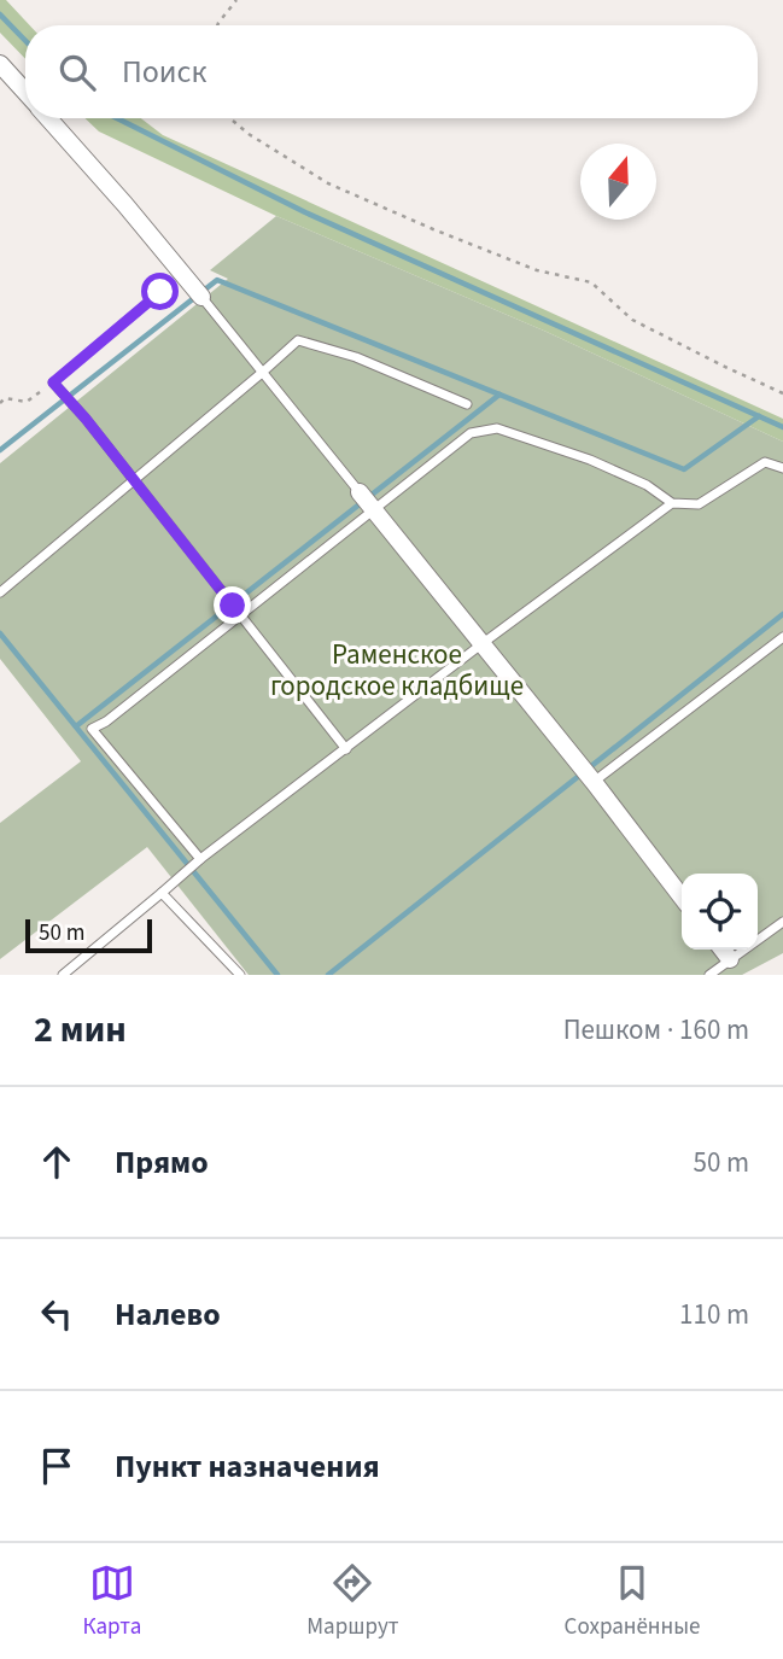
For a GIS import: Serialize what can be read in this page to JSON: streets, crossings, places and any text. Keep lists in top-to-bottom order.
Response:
{
  "parks": ["Раменское городское кладбище"],
  "scale_bar": "50 m",
  "north": "top",
  "page": {
    "search": "Поиск",
    "scale": "50 m",
    "heading": ["2 мин", "Пешком · 160 m"],
    "list": [
      ["Прямо", "50 m"],
      ["Налево", "110 m"],
      "Пункт назначения"
    ],
    "nav": ["Карта", "Маршрут", "Сохранённые"]
  }
}
